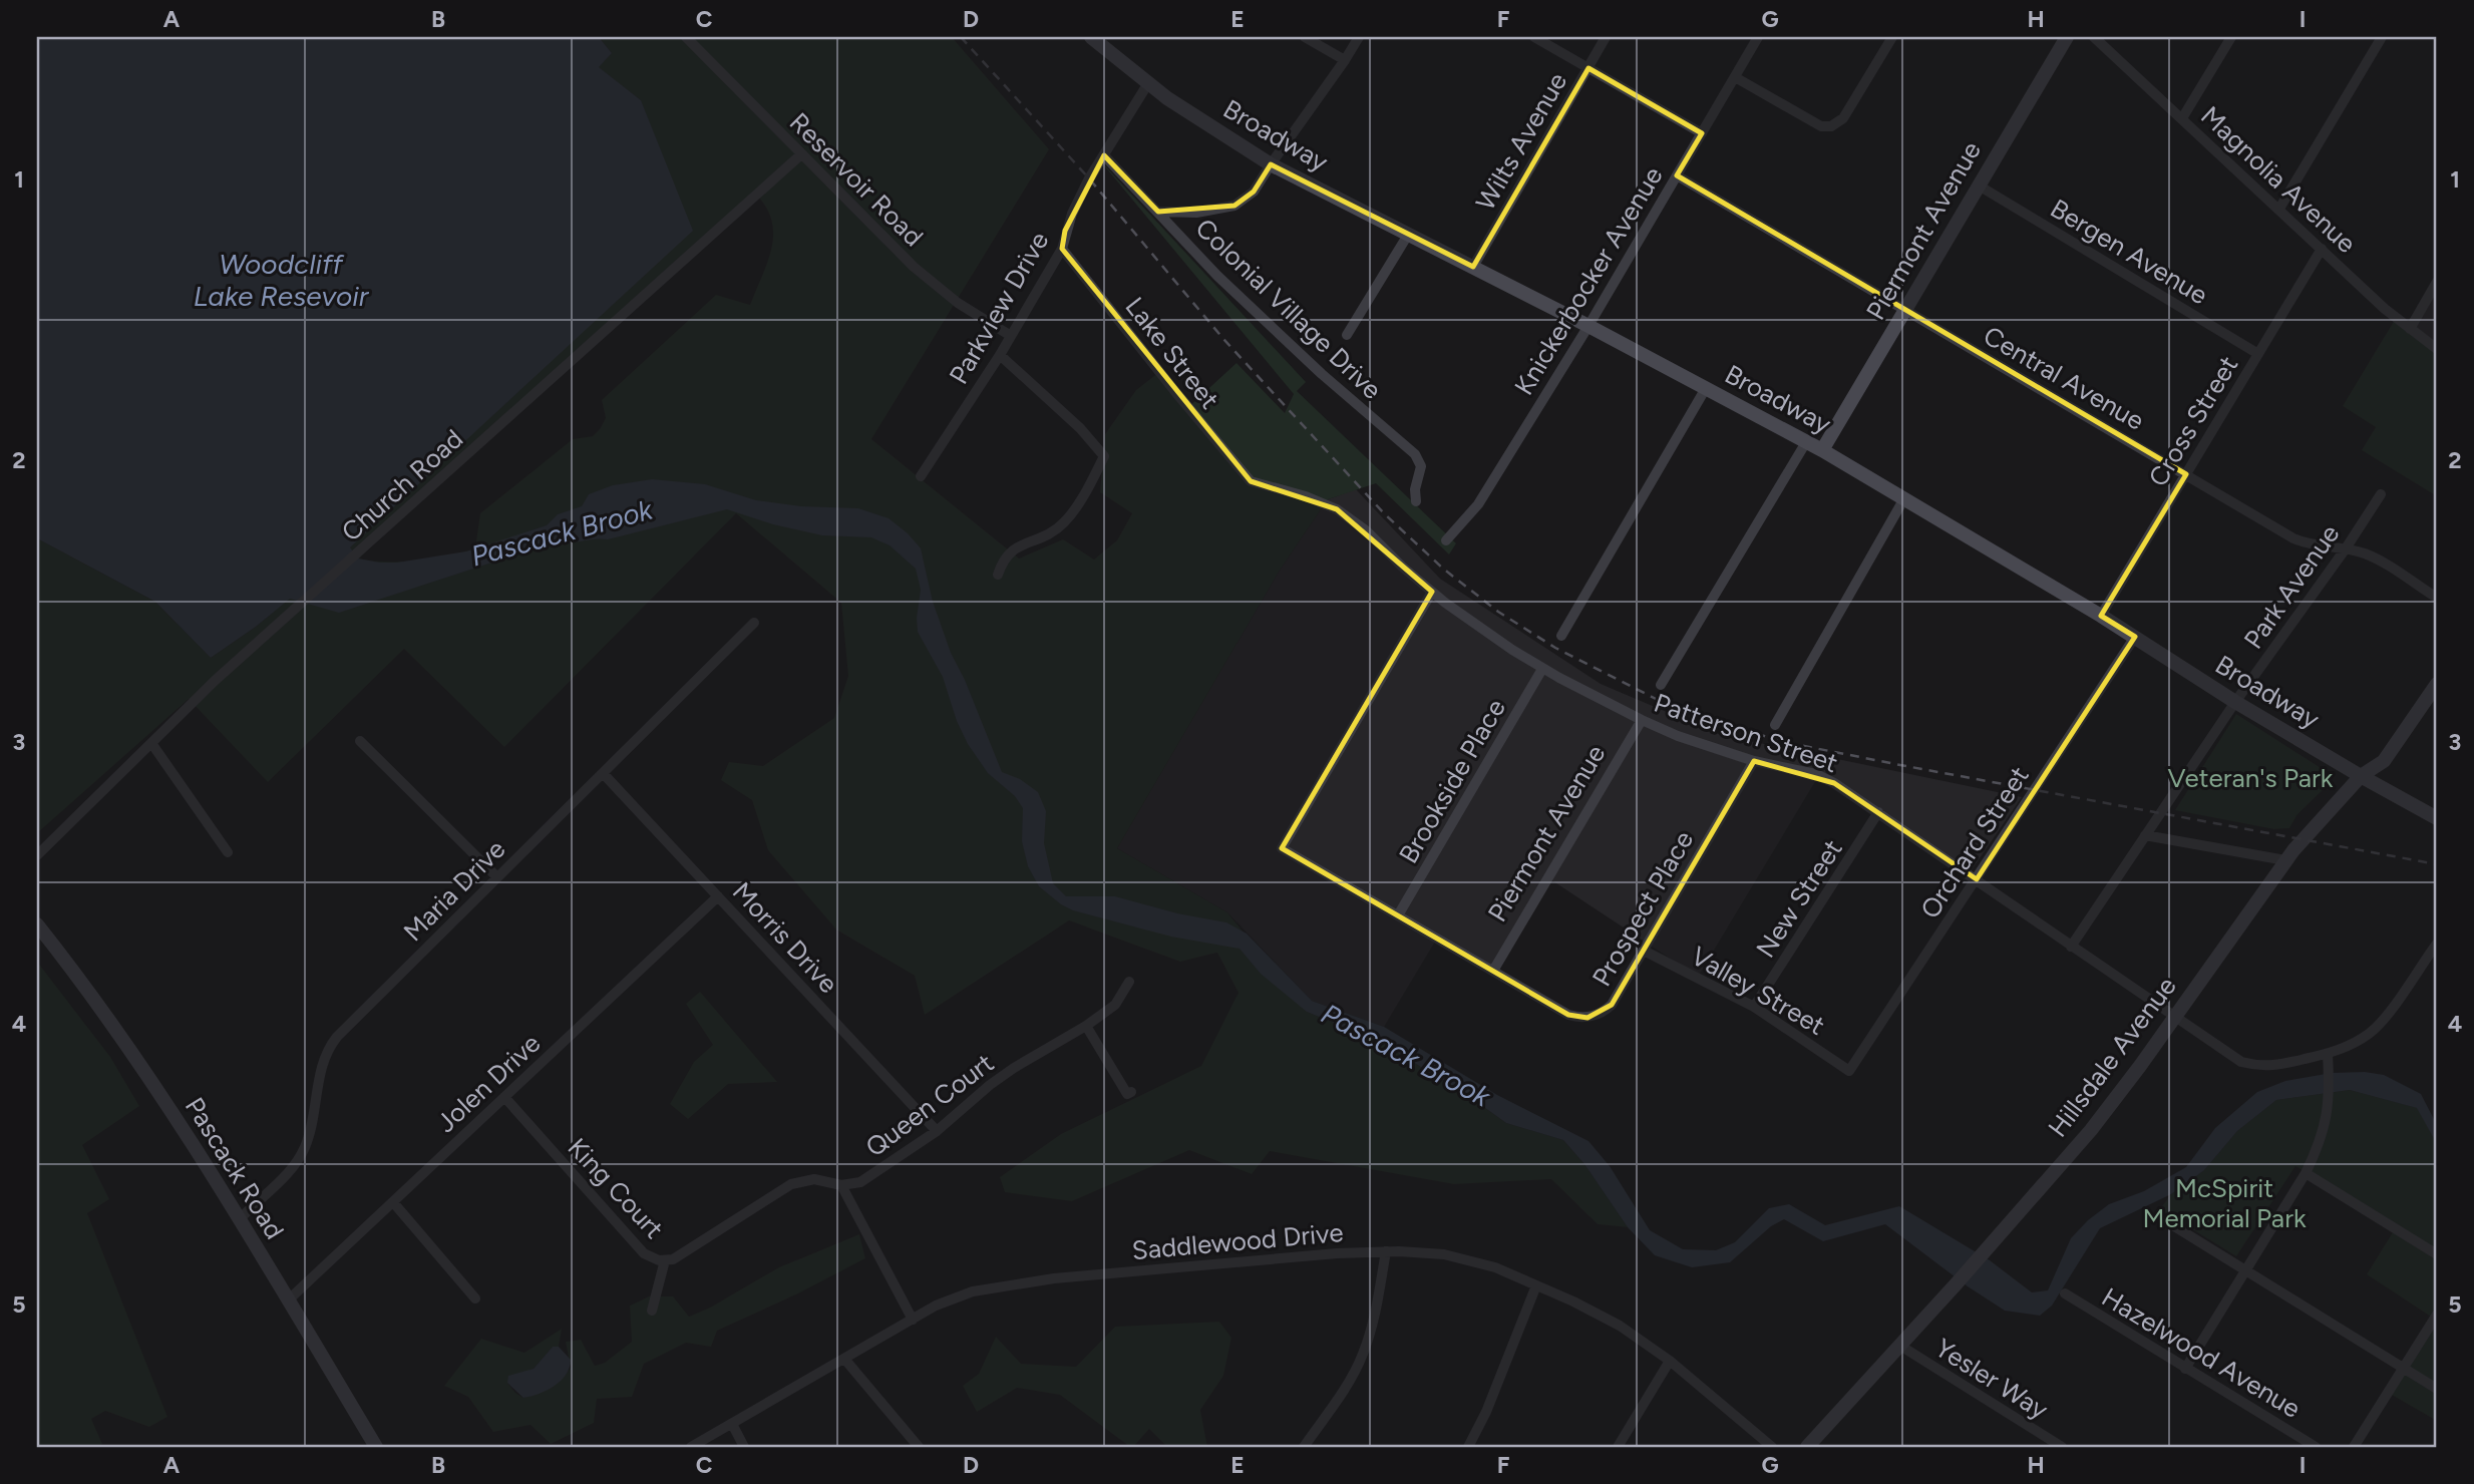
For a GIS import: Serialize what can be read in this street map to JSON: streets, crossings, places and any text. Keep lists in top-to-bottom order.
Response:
{
  "streets": {
    "street": [
      "Broadway",
      "Wilts Avenue",
      "Reservoir Road",
      "Magnolia Avenue",
      "Piermont Avenue",
      "Bergen Avenue",
      "Knickerbocker Avenue",
      "Parkview Drive",
      "Colonial Village Drive",
      "Lake Street",
      "Central Avenue",
      "Cross Street",
      "Church Road",
      "Park Avenue",
      "Patterson Street",
      "Brookside Place",
      "Orchard Street",
      "Maria Drive",
      "New Street",
      "Prospect Place",
      "Morris Drive",
      "Valley Street",
      "Hillsdale Avenue",
      "Jolen Drive",
      "Queen Court",
      "Pascack Road",
      "King Court",
      "Saddlewood Drive",
      "Hazelwood Avenue",
      "Yesler Way"
    ]
  },
  "crossings": [
    ["Broadway", "Wilts Avenue"],
    ["Broadway", "Piermont Avenue"],
    ["Broadway", "Knickerbocker Avenue"],
    ["Broadway", "Parkview Drive"],
    ["Broadway", "Cross Street"],
    ["Broadway", "Park Avenue"],
    ["Broadway", "Orchard Street"],
    ["Broadway", "Hillsdale Avenue"],
    ["Reservoir Road", "Parkview Drive"],
    ["Reservoir Road", "Church Road"],
    ["Magnolia Avenue", "Cross Street"],
    ["Piermont Avenue", "Bergen Avenue"],
    ["Piermont Avenue", "Central Avenue"],
    ["Piermont Avenue", "Patterson Street"],
    ["Piermont Avenue", "Prospect Place"],
    ["Bergen Avenue", "Cross Street"],
    ["Knickerbocker Avenue", "Central Avenue"],
    ["Parkview Drive", "Colonial Village Drive"],
    ["Parkview Drive", "Lake Street"],
    ["Lake Street", "Patterson Street"],
    ["Central Avenue", "Cross Street"],
    ["Central Avenue", "Park Avenue"],
    ["Park Avenue", "Patterson Street"],
    ["Patterson Street", "Brookside Place"],
    ["Patterson Street", "Orchard Street"],
    ["Patterson Street", "New Street"],
    ["Patterson Street", "Prospect Place"],
    ["Patterson Street", "Hillsdale Avenue"],
    ["Brookside Place", "Prospect Place"],
    ["Orchard Street", "Valley Street"],
    ["Maria Drive", "Morris Drive"],
    ["Maria Drive", "Pascack Road"],
    ["New Street", "Valley Street"],
    ["Prospect Place", "Valley Street"],
    ["Morris Drive", "Jolen Drive"],
    ["Morris Drive", "Queen Court"],
    ["Hillsdale Avenue", "Yesler Way"],
    ["Jolen Drive", "Pascack Road"],
    ["Jolen Drive", "King Court"],
    ["Queen Court", "King Court"]
  ],
  "water": ["Woodcliff Lake Resevoir", "Pascack Brook"],
  "parks": ["Veteran's Park", "McSpirit Memorial Park"],
  "grid": {
    "columns": [
      "A",
      "B",
      "C",
      "D",
      "E",
      "F",
      "G",
      "H",
      "I"
    ],
    "rows": [
      "1",
      "2",
      "3",
      "4",
      "5"
    ]
  }
}
